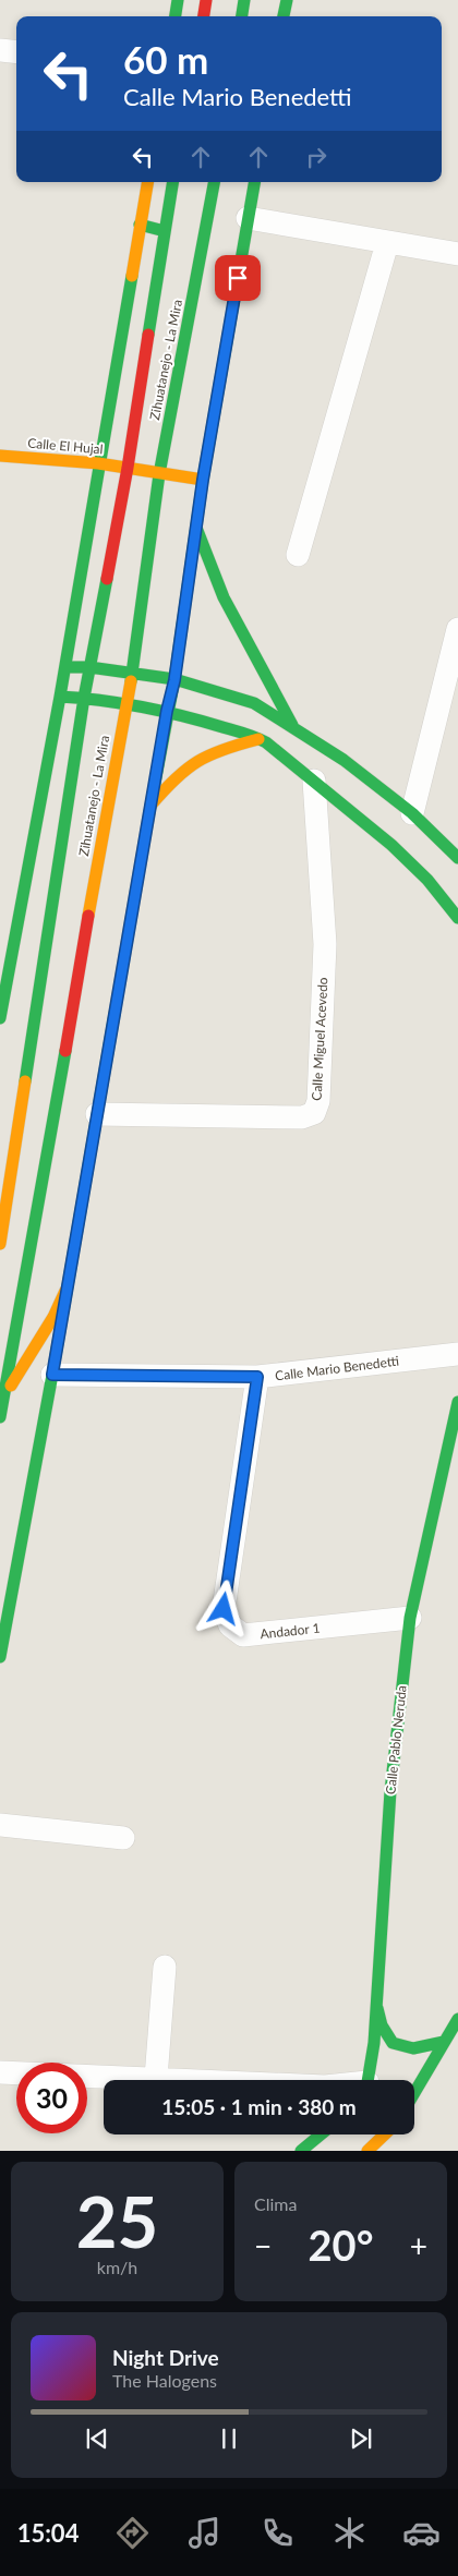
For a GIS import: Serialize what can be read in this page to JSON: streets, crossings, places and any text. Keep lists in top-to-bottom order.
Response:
{
  "streets": {
    "main road": ["Zihuatanejo - La Mira", "Calle El Hujal", "Calle Pablo Neruda"],
    "street": ["Calle Miguel Acevedo", "Calle Mario Benedetti", "Andador 1"]
  },
  "crossings": [
    ["Zihuatanejo - La Mira", "Calle El Hujal"],
    ["Calle Mario Benedetti", "Andador 1"],
    ["Andador 1", "Calle Pablo Neruda"]
  ],
  "page": {
    "turn": ["60 m", "Calle Mario Benedetti"],
    "limit": "30",
    "trip": "15:05 · 1 min · 380 m",
    "tile": [
      ["25", "km/h"],
      "Clima"
    ],
    "heat": ["−", "20°", "+"],
    "song": ["Night Drive", "The Halogens"],
    "tabs": "15:04"
  }
}
